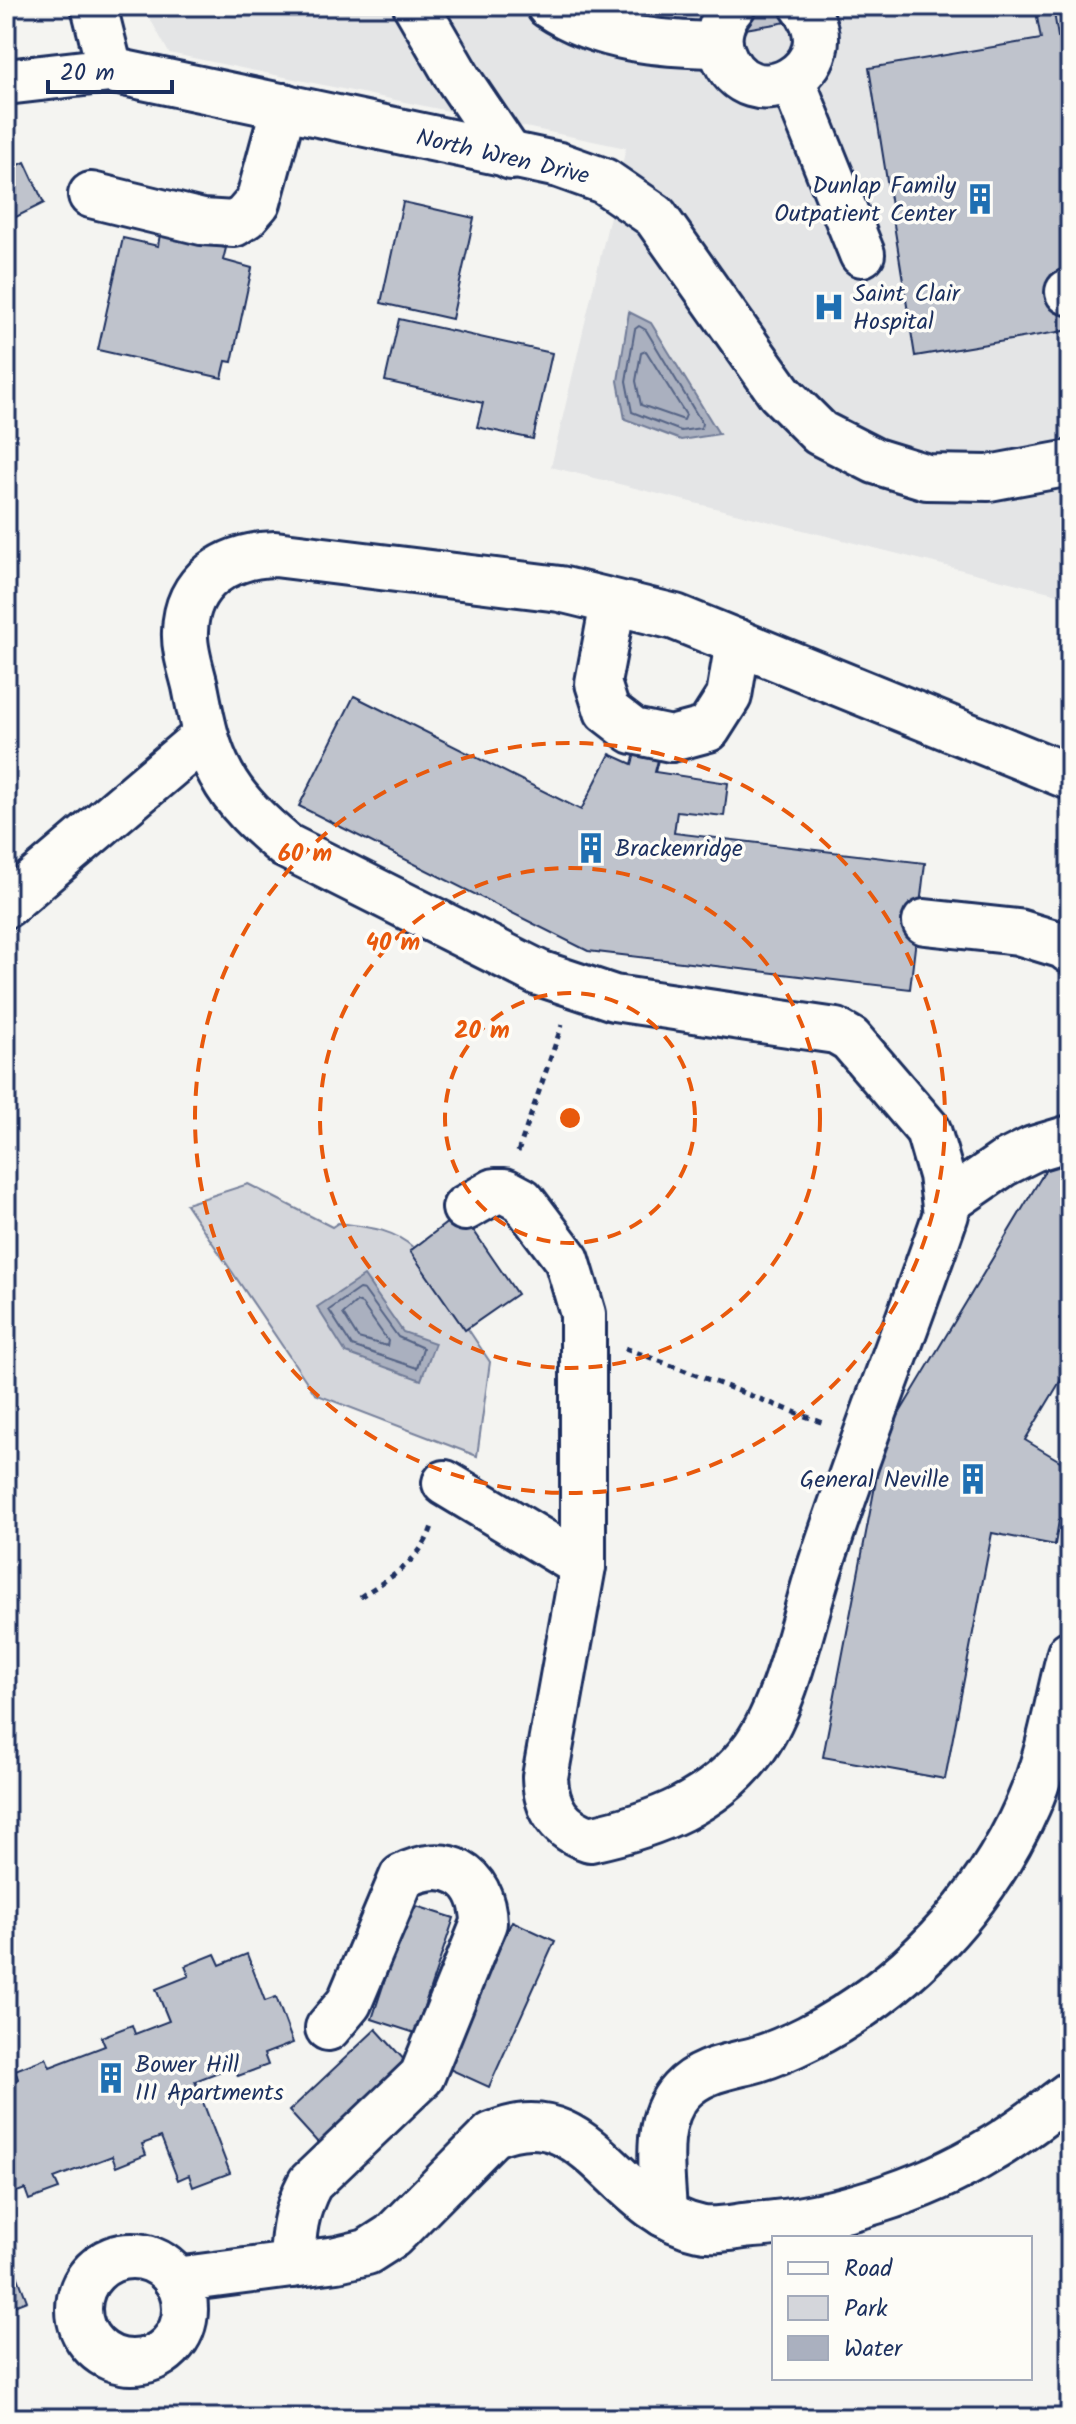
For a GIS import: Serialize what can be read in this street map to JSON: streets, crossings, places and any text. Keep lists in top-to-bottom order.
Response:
{
  "streets": {
    "street": ["North Wren Drive"]
  },
  "places": {
    "building": [
      "Dunlap Family Outpatient Center",
      "Brackenridge",
      "General Neville",
      "Bower Hill III Apartments"
    ],
    "hospital": ["Saint Clair Hospital"]
  },
  "legend": ["Road", "Park", "Water"],
  "scale_bar": "20 m",
  "rings": ["60 m", "40 m", "20 m"]
}
